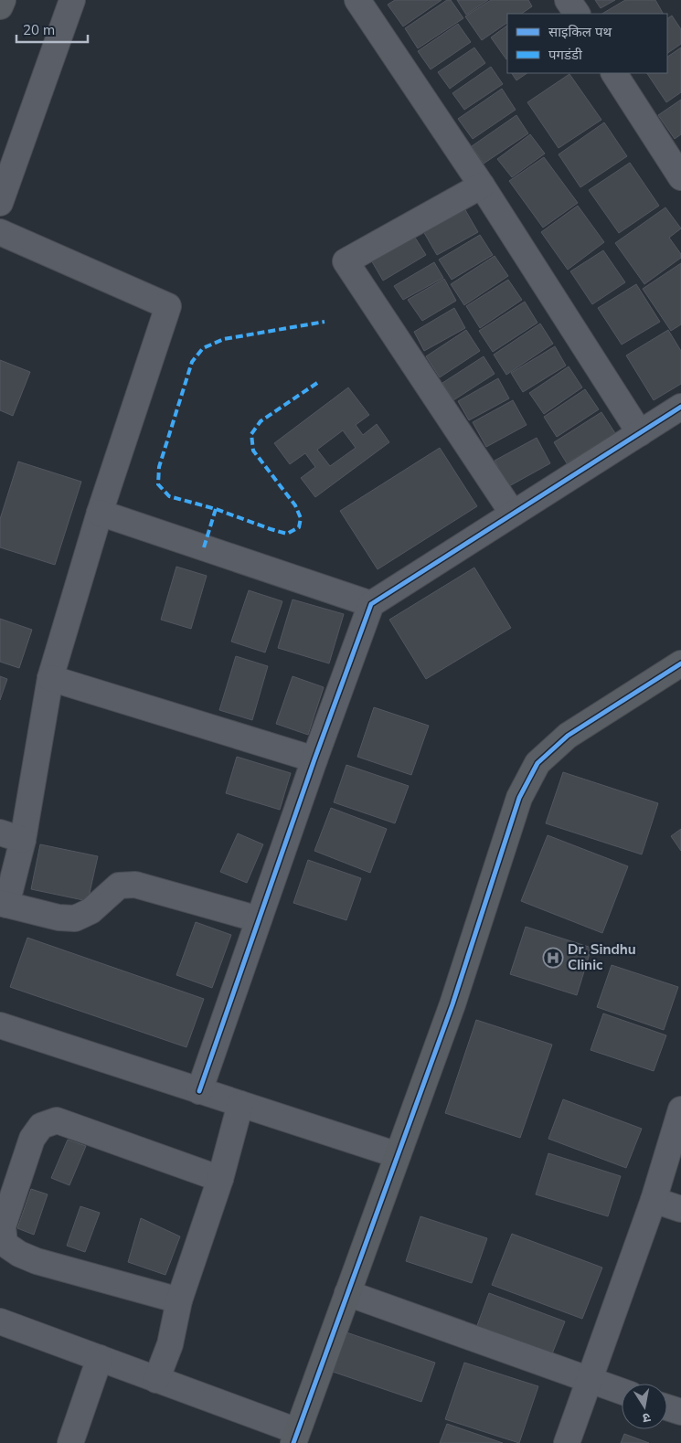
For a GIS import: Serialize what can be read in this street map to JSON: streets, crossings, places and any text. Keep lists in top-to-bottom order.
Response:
{
  "places": {
    "hospital": ["Dr. Sindhu Clinic"]
  },
  "legend": ["साइकिल पथ", "पगडंडी"],
  "scale_bar": "20 m",
  "north": "bottom"
}
